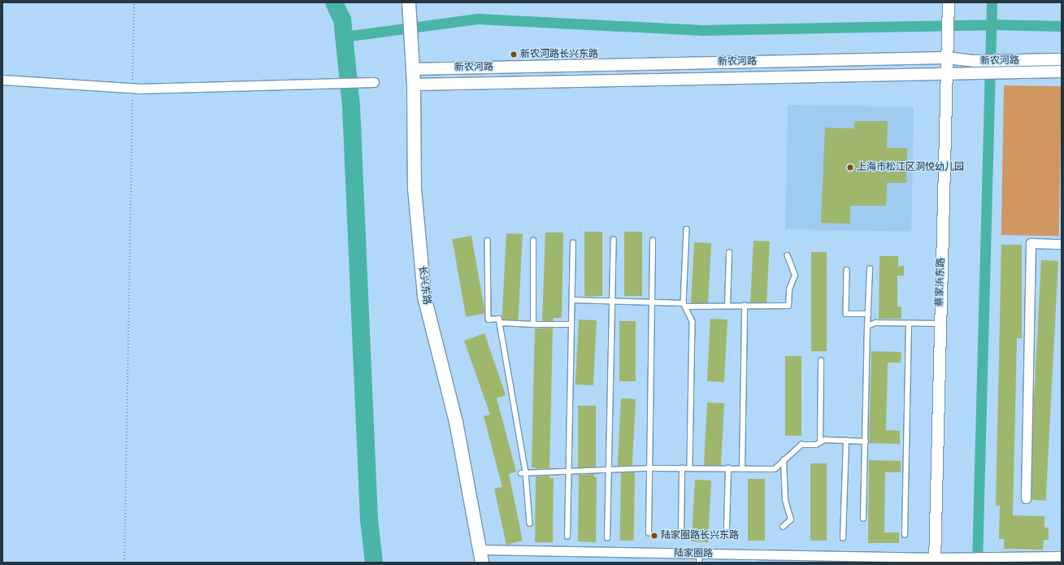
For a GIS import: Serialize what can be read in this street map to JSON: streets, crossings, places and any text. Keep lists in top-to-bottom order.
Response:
{
  "streets": {
    "main road": ["长兴东路"],
    "street": ["新农河路", "蔡家浜东路", "陆家圈路"]
  },
  "crossings": [
    ["新农河路", "蔡家浜东路"],
    ["新农河路", "长兴东路"],
    ["蔡家浜东路", "陆家圈路"],
    ["长兴东路", "陆家圈路"]
  ],
  "places": ["新农河路长兴东路", "上海市松江区洞悦幼儿园", "陆家圈路长兴东路"]
}
